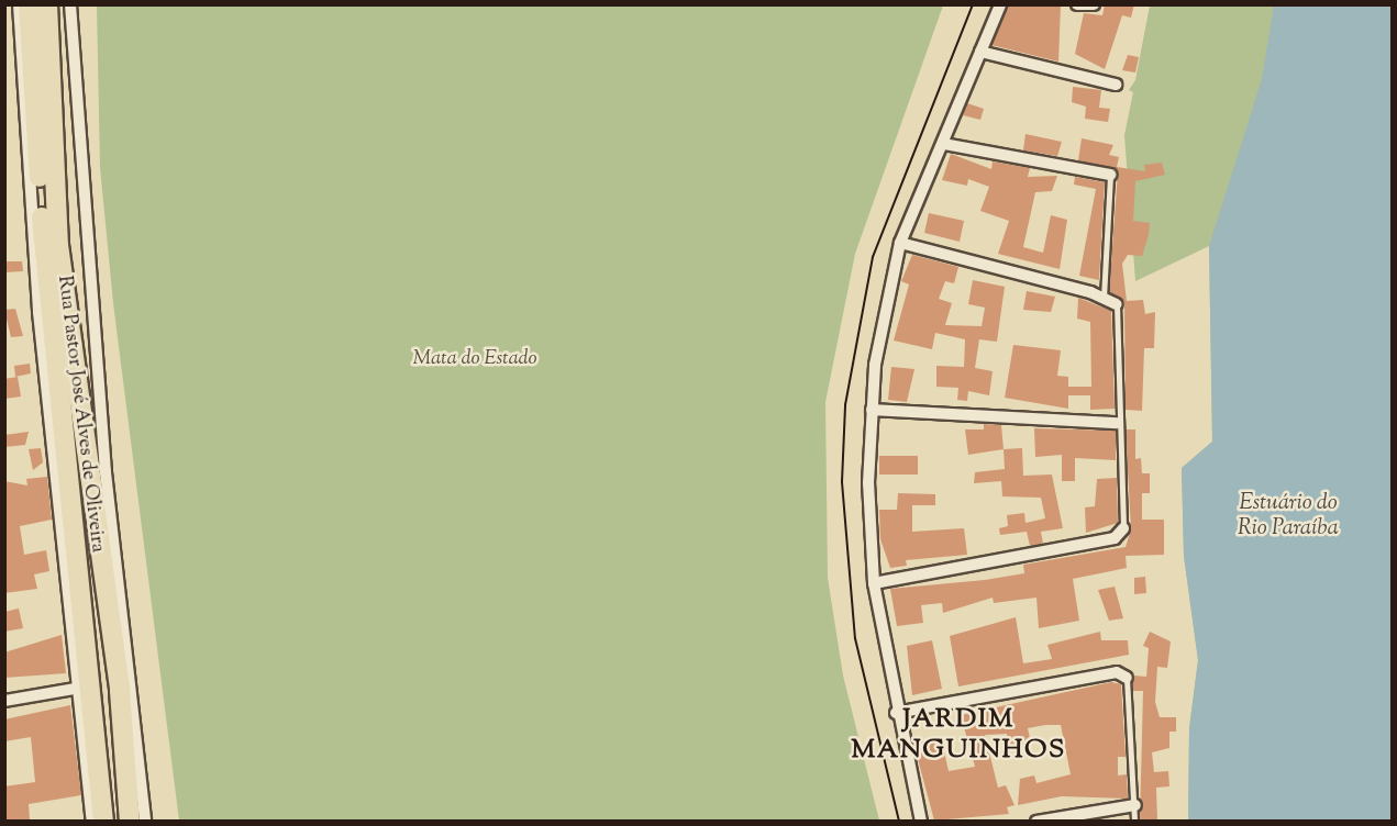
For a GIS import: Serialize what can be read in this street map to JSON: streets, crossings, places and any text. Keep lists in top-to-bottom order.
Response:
{
  "streets": {
    "highway": ["Rua Pastor José Alves de Oliveira"]
  },
  "districts": ["JARDIM MANGUINHOS"],
  "water": ["Estuário do Rio Paraíba"],
  "parks": ["Mata do Estado"]
}
